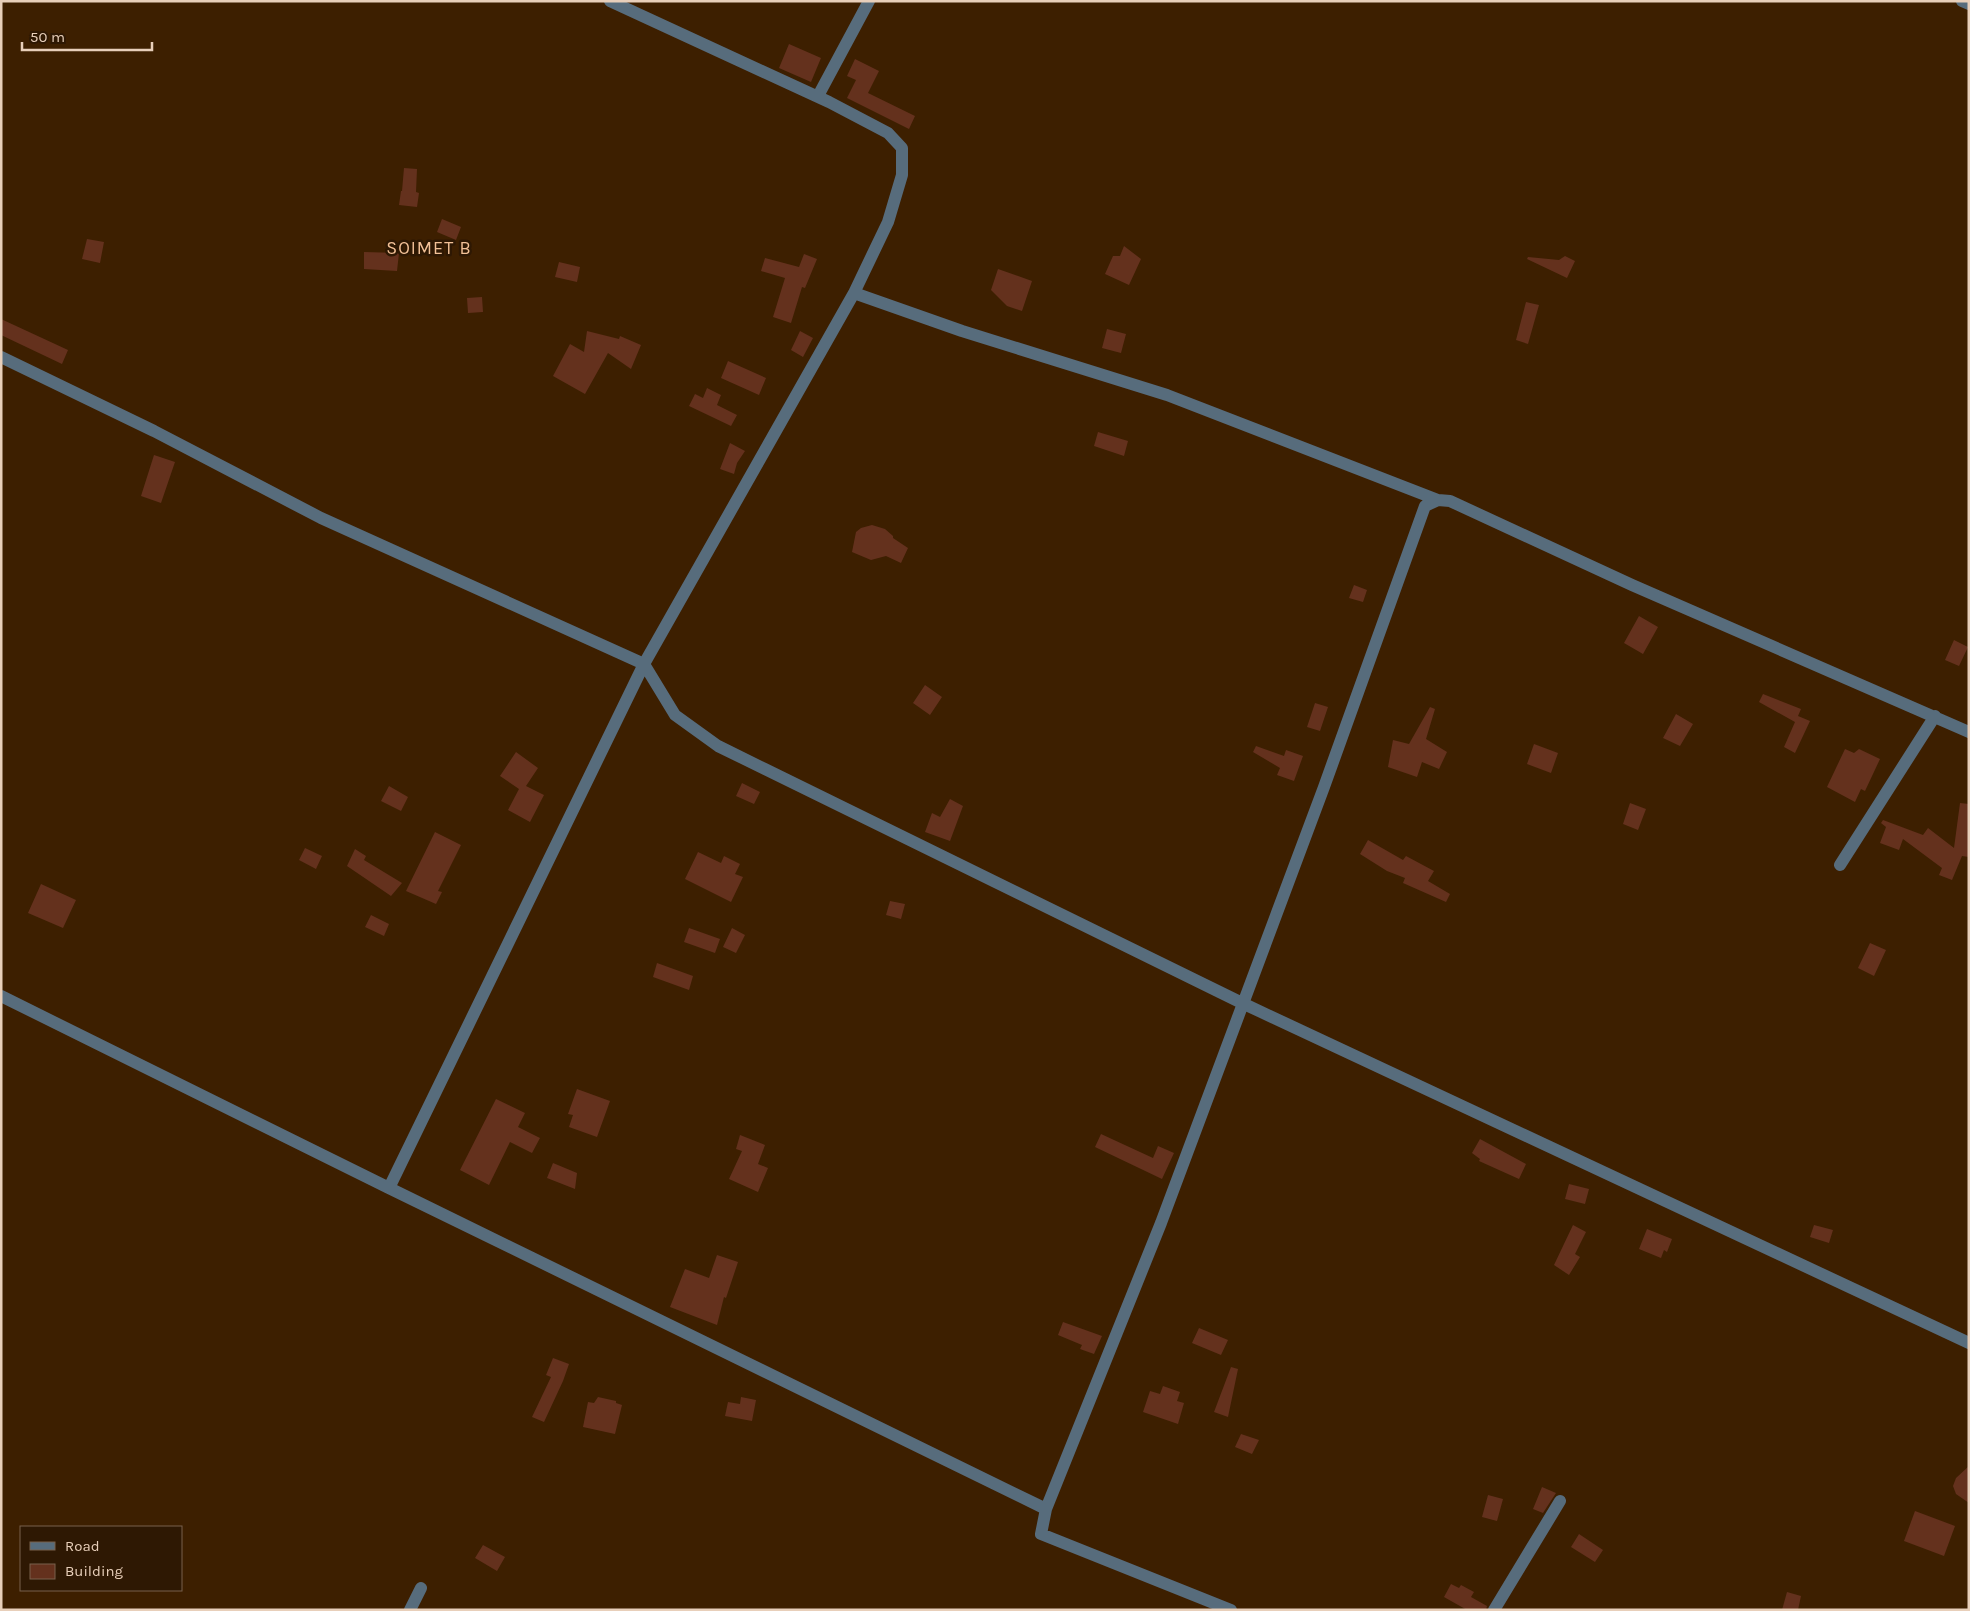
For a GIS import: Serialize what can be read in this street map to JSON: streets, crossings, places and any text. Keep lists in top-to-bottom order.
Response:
{
  "districts": ["SOIMET B"],
  "legend": ["Road", "Building"],
  "scale_bar": "50 m"
}
